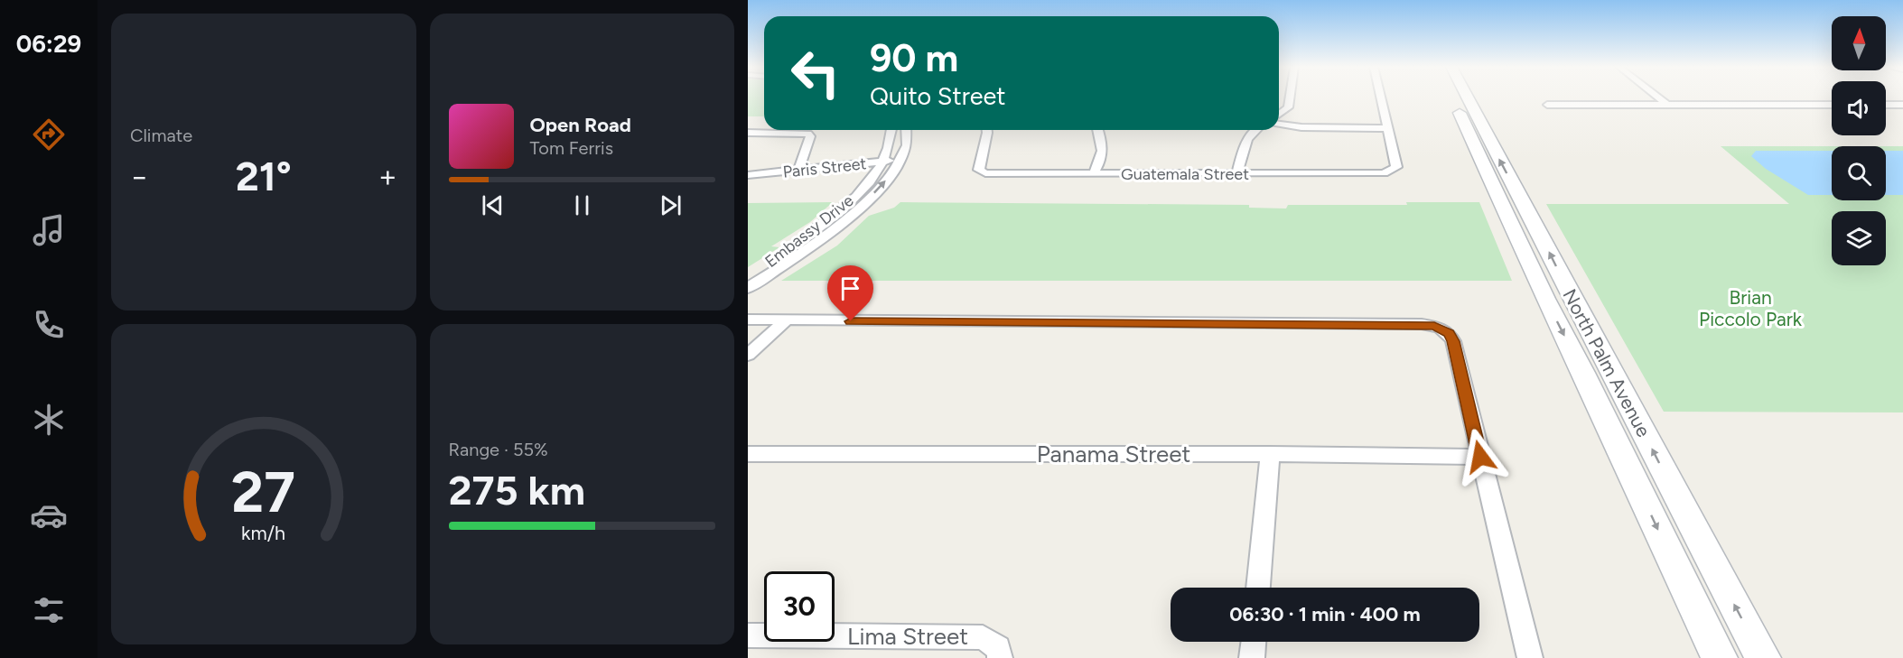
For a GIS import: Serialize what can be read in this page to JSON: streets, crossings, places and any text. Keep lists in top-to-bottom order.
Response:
{
  "streets": {
    "main road": ["North Palm Avenue"],
    "street": [
      "Paris Street",
      "Guatemala Street",
      "Embassy Drive",
      "Panama Street",
      "Lima Street"
    ]
  },
  "crossings": [
    ["Paris Street", "Embassy Drive"]
  ],
  "parks": ["Brian Piccolo Park"],
  "north": "top",
  "page": {
    "tabs": "06:29",
    "tile": [
      "Climate",
      ["Range · 55%", "275 km"]
    ],
    "turn": ["90 m", "Quito Street"],
    "song": ["Open Road", "Tom Ferris"],
    "heat": ["−", "21°", "+"],
    "limit": "30",
    "trip": "06:30 · 1 min · 400 m",
    "gauge": ["27", "km/h"]
  }
}
